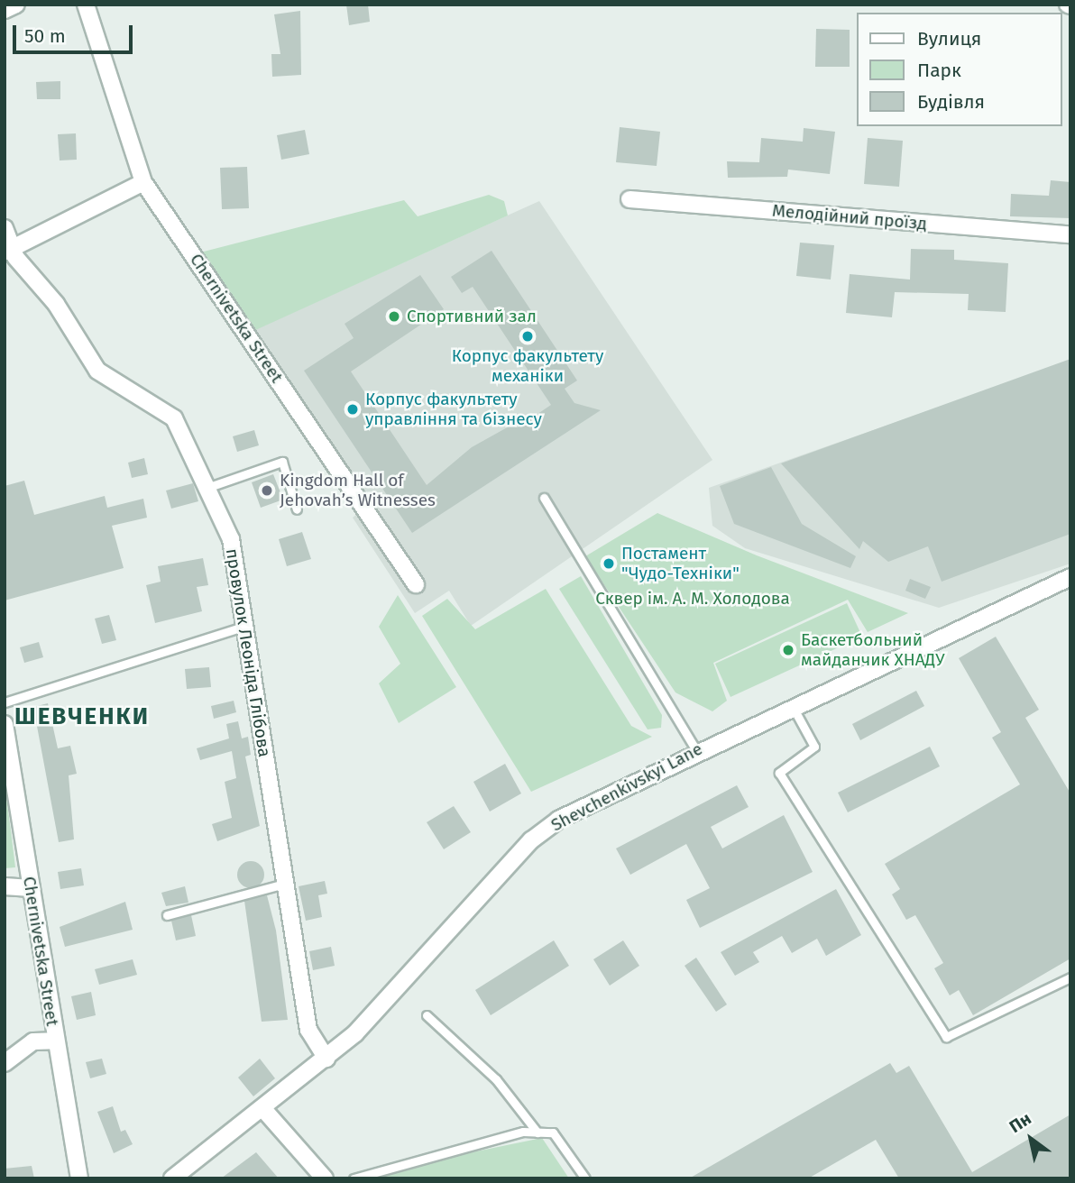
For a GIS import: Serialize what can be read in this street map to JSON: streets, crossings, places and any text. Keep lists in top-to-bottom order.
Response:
{
  "streets": {
    "street": [
      "Мелодійний проїзд",
      "Chernivetska Street",
      "провулок Леоніда Глібова",
      "Shevchenkivskyi Lane"
    ]
  },
  "crossings": [
    ["провулок Леоніда Глібова", "Shevchenkivskyi Lane"]
  ],
  "districts": ["ШЕВЧЕНКИ"],
  "parks": ["Сквер ім. А. М. Холодова"],
  "places": [
    "Спортивний зал",
    "Корпус факультету механіки",
    "Корпус факультету управління та бізнесу",
    "Kingdom Hall of Jehovah’s Witnesses",
    "Постамент \"Чудо-Техніки\"",
    "Баскетбольний майданчик ХНАДУ"
  ],
  "legend": ["Вулиця", "Парк", "Будівля"],
  "scale_bar": "50 m",
  "north": "top left"
}
